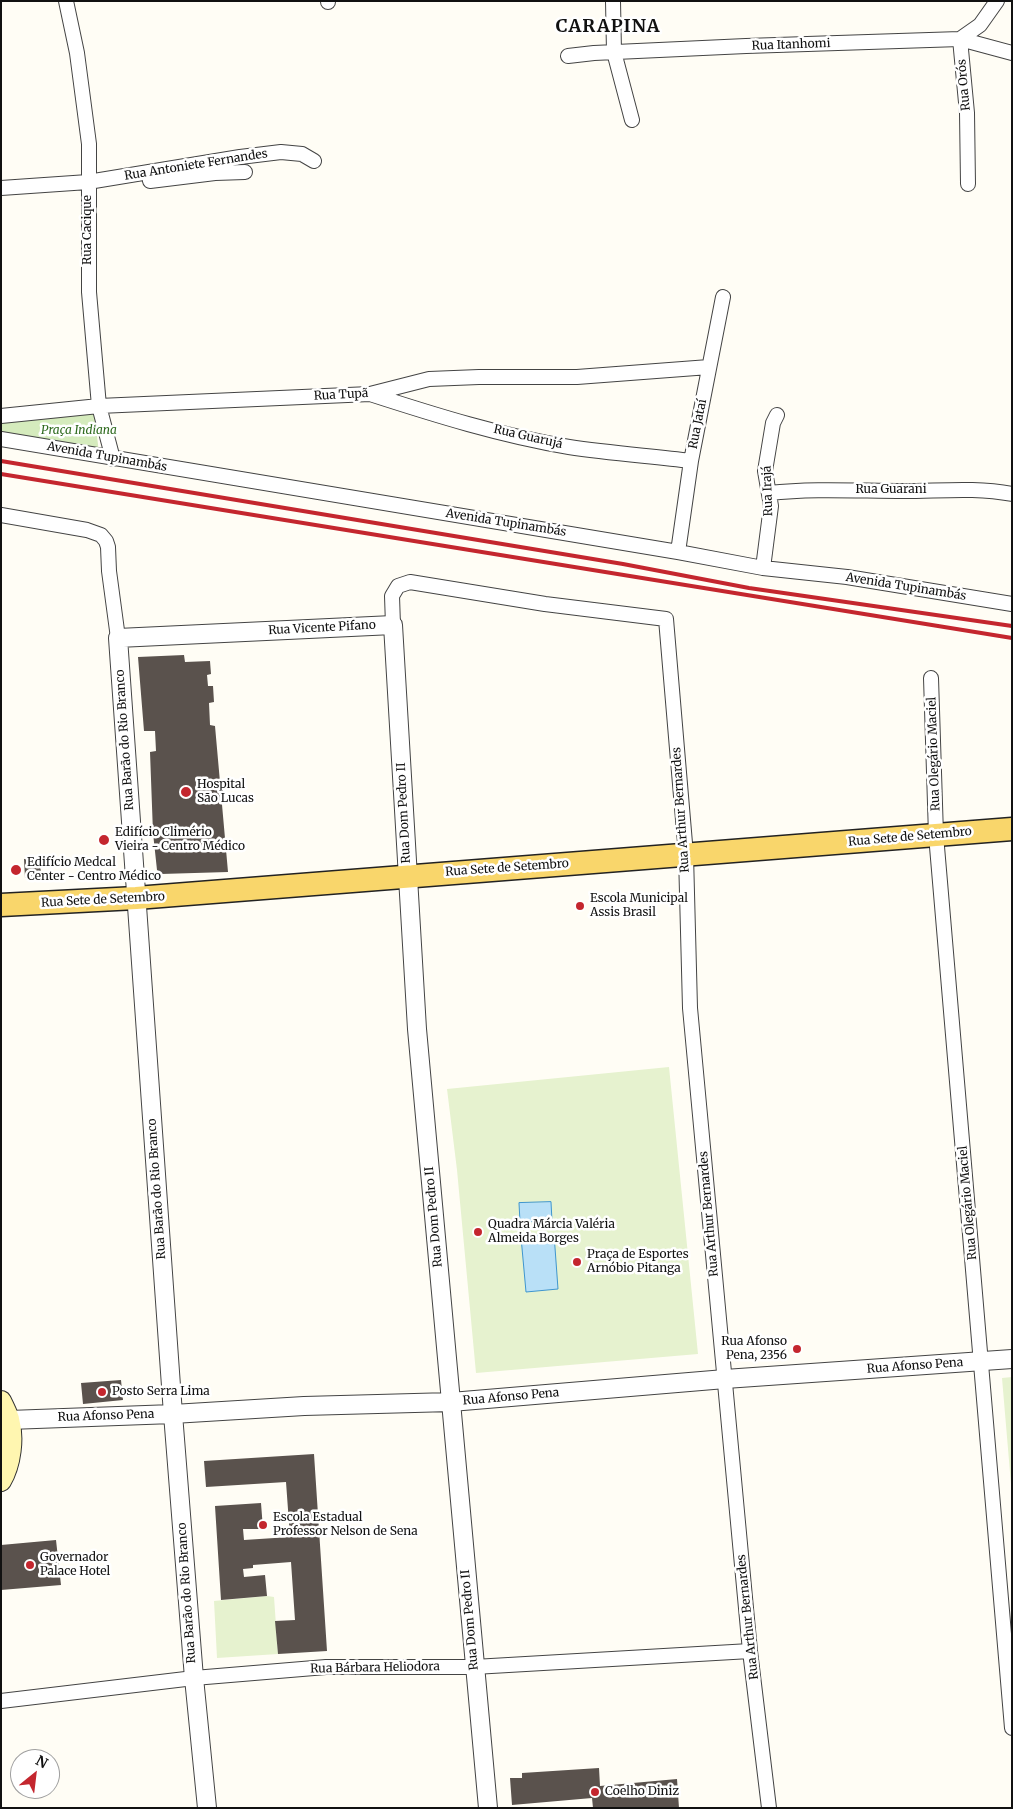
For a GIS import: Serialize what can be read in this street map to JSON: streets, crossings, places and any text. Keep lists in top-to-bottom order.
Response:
{
  "streets": {
    "main road": ["Rua Sete de Setembro"],
    "street": [
      "Rua Itanhomi",
      "Rua Orós",
      "Rua Antoniete Fernandes",
      "Rua Cacique",
      "Rua Tupã",
      "Rua Jataí",
      "Rua Guarujá",
      "Avenida Tupinambás",
      "Rua Guarani",
      "Rua Irajá",
      "Rua Vicente Pifano",
      "Rua Barão do Rio Branco",
      "Rua Olegário Maciel",
      "Rua Arthur Bernardes",
      "Rua Dom Pedro II",
      "Rua Afonso Pena",
      "Rua Bárbara Heliodora"
    ]
  },
  "crossings": [
    ["Rua Itanhomi", "Rua Orós"],
    ["Rua Antoniete Fernandes", "Rua Cacique"],
    ["Rua Cacique", "Rua Tupã"],
    ["Rua Cacique", "Avenida Tupinambás"],
    ["Rua Tupã", "Rua Jataí"],
    ["Rua Tupã", "Rua Guarujá"],
    ["Rua Jataí", "Rua Guarujá"],
    ["Rua Jataí", "Avenida Tupinambás"],
    ["Avenida Tupinambás", "Rua Irajá"],
    ["Rua Guarani", "Rua Irajá"],
    ["Rua Vicente Pifano", "Rua Barão do Rio Branco"],
    ["Rua Vicente Pifano", "Rua Arthur Bernardes"],
    ["Rua Vicente Pifano", "Rua Dom Pedro II"],
    ["Rua Barão do Rio Branco", "Rua Sete de Setembro"],
    ["Rua Barão do Rio Branco", "Rua Afonso Pena"],
    ["Rua Barão do Rio Branco", "Rua Bárbara Heliodora"],
    ["Rua Olegário Maciel", "Rua Sete de Setembro"],
    ["Rua Olegário Maciel", "Rua Afonso Pena"],
    ["Rua Arthur Bernardes", "Rua Sete de Setembro"],
    ["Rua Arthur Bernardes", "Rua Afonso Pena"],
    ["Rua Arthur Bernardes", "Rua Bárbara Heliodora"],
    ["Rua Dom Pedro II", "Rua Sete de Setembro"],
    ["Rua Dom Pedro II", "Rua Afonso Pena"],
    ["Rua Dom Pedro II", "Rua Bárbara Heliodora"]
  ],
  "districts": ["CARAPINA"],
  "parks": ["Praça Indiana"],
  "places": [
    "Hospital São Lucas",
    "Edifício Climério Vieira - Centro Médico",
    "Edifício Medcal Center - Centro Médico",
    "Escola Municipal Assis Brasil",
    "Quadra Márcia Valéria Almeida Borges",
    "Praça de Esportes Arnóbio Pitanga",
    "Rua Afonso Pena, 2356",
    "Posto Serra Lima",
    "Escola Estadual Professor Nelson de Sena",
    "Governador Palace Hotel",
    "Coelho Diniz"
  ],
  "north": "top right"
}
